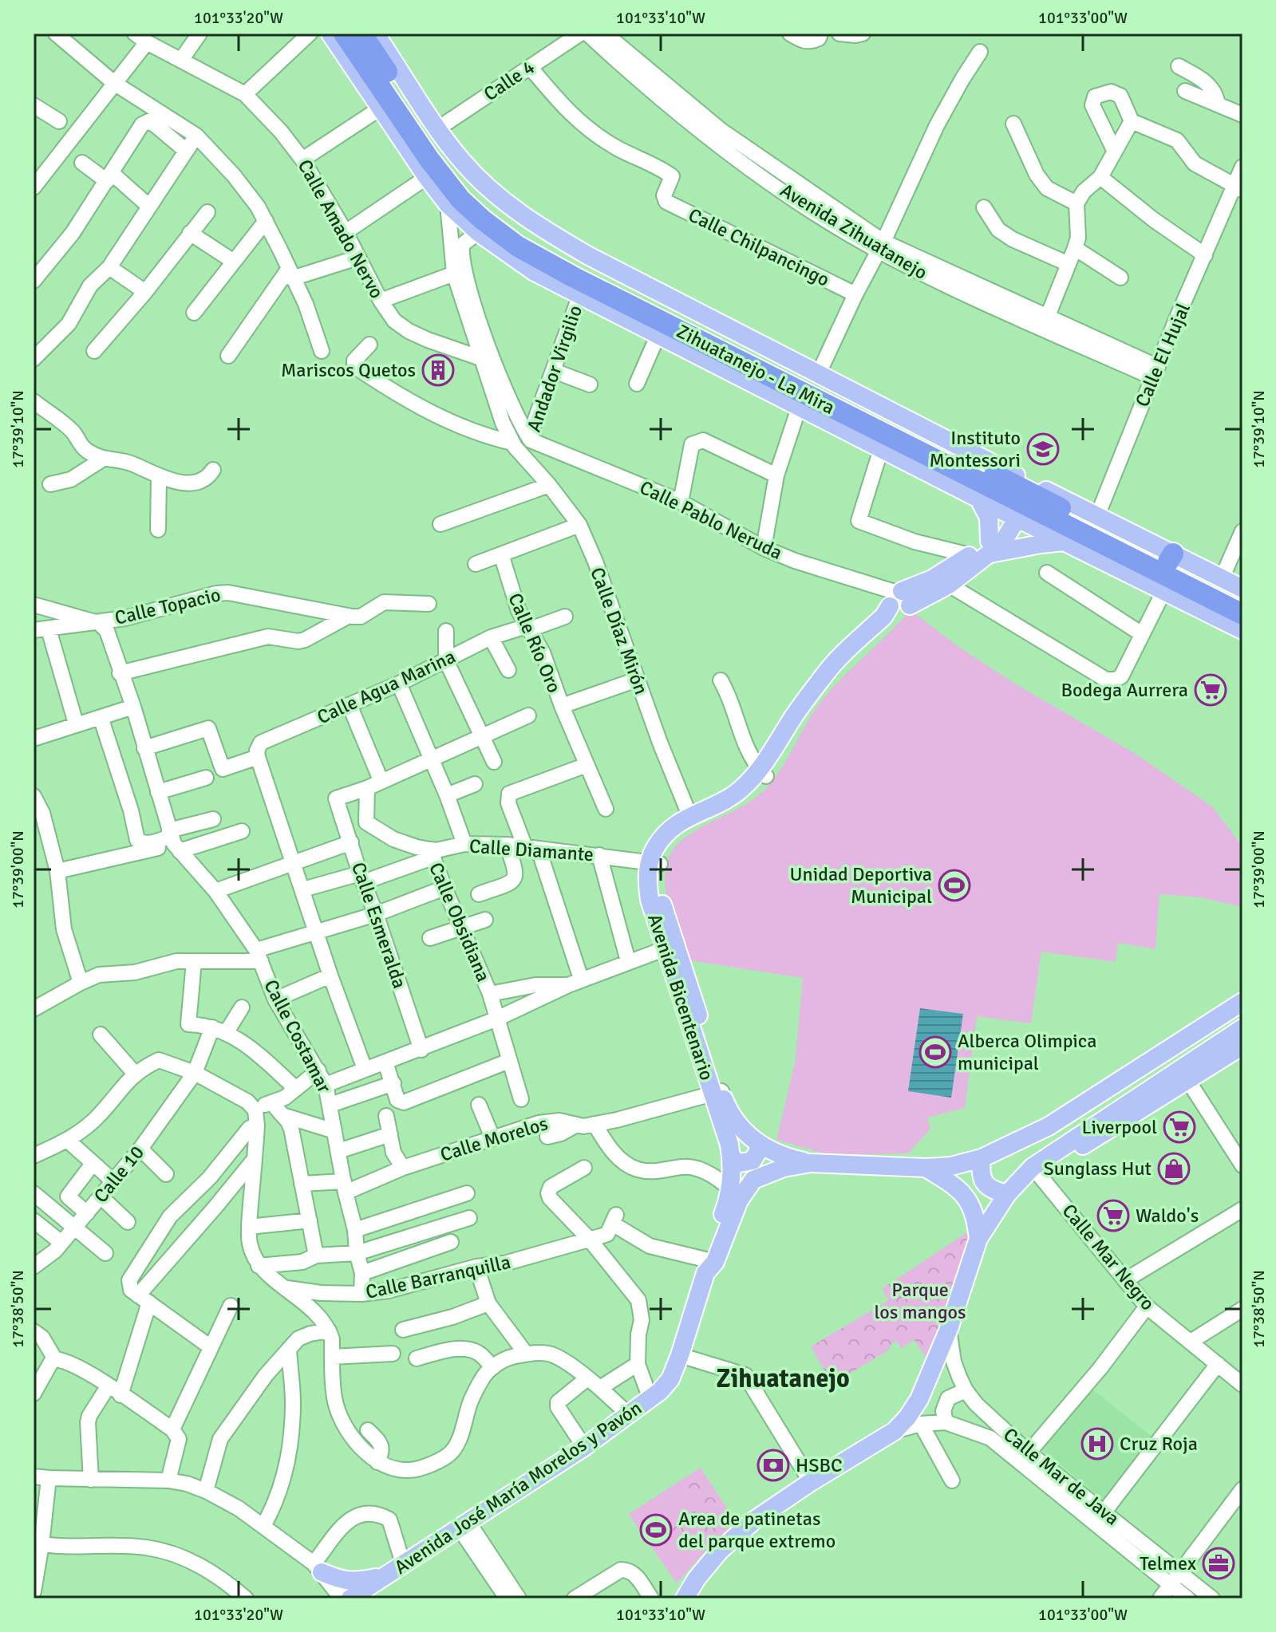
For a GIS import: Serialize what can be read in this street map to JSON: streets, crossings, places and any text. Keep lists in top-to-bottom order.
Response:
{
  "streets": {
    "highway": ["Zihuatanejo - La Mira"],
    "main road": ["Avenida Bicentenario", "Avenida José María Morelos y Pavón"],
    "street": [
      "Calle 4",
      "Calle Amado Nervo",
      "Avenida Zihuatanejo",
      "Calle Chilpancingo",
      "Calle El Hujal",
      "Andador Virgilio",
      "Calle Pablo Neruda",
      "Calle Topacio",
      "Calle Díaz Mirón",
      "Calle Río Oro",
      "Calle Agua Marina",
      "Calle Diamante",
      "Calle Obsidiana",
      "Calle Esmeralda",
      "Calle Costamar",
      "Calle Morelos",
      "Calle 10",
      "Calle Mar Negro",
      "Calle Barranquilla",
      "Calle Mar de Java"
    ]
  },
  "crossings": [
    ["Calle 4", "Calle Chilpancingo"],
    ["Calle Amado Nervo", "Calle Díaz Mirón"],
    ["Avenida Zihuatanejo", "Calle El Hujal"],
    ["Calle El Hujal", "Zihuatanejo - La Mira"],
    ["Andador Virgilio", "Calle Pablo Neruda"],
    ["Calle Topacio", "Calle Costamar"],
    ["Calle Río Oro", "Calle Agua Marina"],
    ["Calle Río Oro", "Calle Diamante"],
    ["Calle Río Oro", "Calle Esmeralda"],
    ["Calle Agua Marina", "Calle Costamar"],
    ["Calle Diamante", "Calle Obsidiana"],
    ["Calle Diamante", "Calle Esmeralda"],
    ["Calle Diamante", "Avenida Bicentenario"],
    ["Avenida Bicentenario", "Calle Morelos"],
    ["Avenida Bicentenario", "Calle Barranquilla"],
    ["Avenida Bicentenario", "Avenida José María Morelos y Pavón"],
    ["Calle Costamar", "Calle Morelos"],
    ["Calle Costamar", "Calle Barranquilla"],
    ["Calle Barranquilla", "Avenida José María Morelos y Pavón"]
  ],
  "districts": ["Zihuatanejo"],
  "parks": ["Parque los mangos"],
  "places": {
    "building": ["Mariscos Quetos"],
    "school or university": ["Instituto Montessori"],
    "supermarket": ["Bodega Aurrera", "Liverpool", "Waldo's"],
    "sports": ["Unidad Deportiva Municipal", "Alberca Olimpica municipal", "Area de patinetas del parque extremo"],
    "shop": ["Sunglass Hut"],
    "hospital": ["Cruz Roja"],
    "bank": ["HSBC"],
    "office": ["Telmex"]
  },
  "coordinates": [
    "101°33'20\"W",
    "101°33'10\"W",
    "101°33'00\"W",
    "17°39'10\"N",
    "17°39'00\"N",
    "17°38'50\"N"
  ]
}
